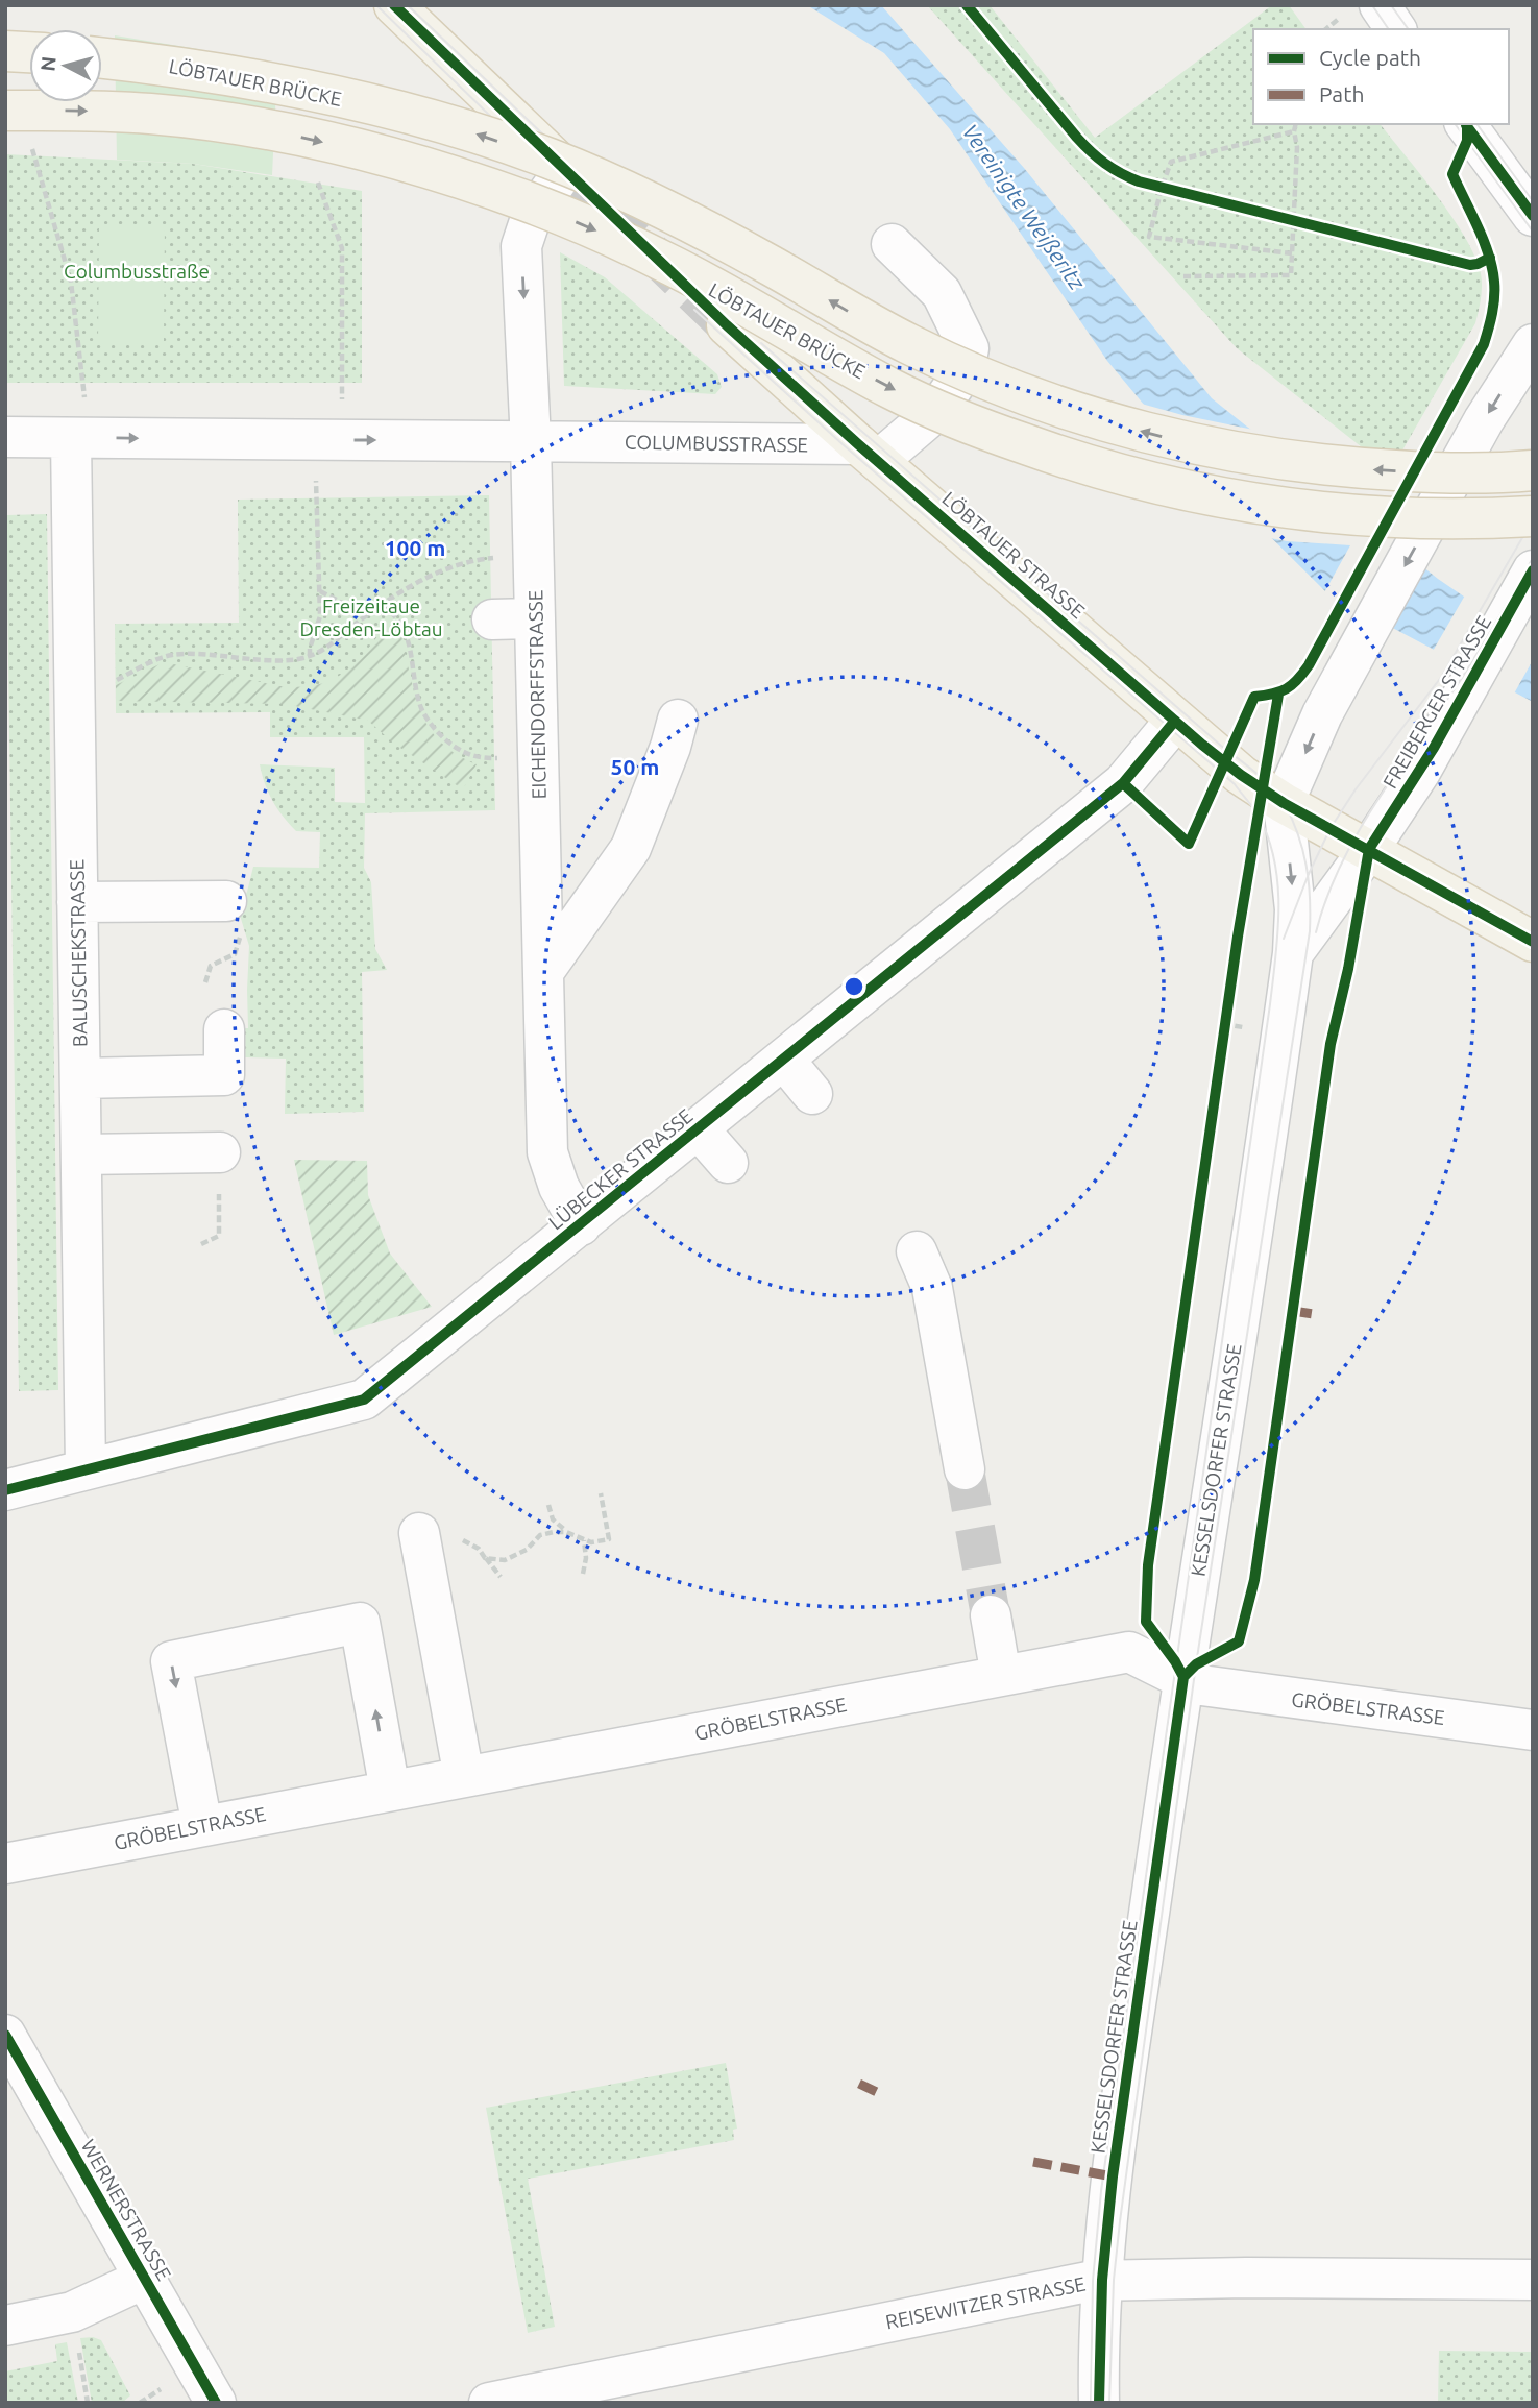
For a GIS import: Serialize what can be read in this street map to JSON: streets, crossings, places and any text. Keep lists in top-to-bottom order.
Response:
{
  "streets": {
    "main road": ["LÖBTAUER BRÜCKE", "LÖBTAUER STRASSE"],
    "street": [
      "COLUMBUSSTRASSE",
      "EICHENDORFFSTRASSE",
      "FREIBERGER STRASSE",
      "BALUSCHEKSTRASSE",
      "LÜBECKER STRASSE",
      "KESSELSDORFER STRASSE",
      "GRÖBELSTRASSE",
      "WERNERSTRASSE",
      "REISEWITZER STRASSE"
    ]
  },
  "crossings": [
    ["COLUMBUSSTRASSE", "LÖBTAUER STRASSE"],
    ["COLUMBUSSTRASSE", "EICHENDORFFSTRASSE"],
    ["COLUMBUSSTRASSE", "BALUSCHEKSTRASSE"],
    ["LÖBTAUER STRASSE", "FREIBERGER STRASSE"],
    ["LÖBTAUER STRASSE", "LÜBECKER STRASSE"],
    ["LÖBTAUER STRASSE", "KESSELSDORFER STRASSE"],
    ["EICHENDORFFSTRASSE", "LÜBECKER STRASSE"],
    ["FREIBERGER STRASSE", "KESSELSDORFER STRASSE"],
    ["BALUSCHEKSTRASSE", "LÜBECKER STRASSE"],
    ["KESSELSDORFER STRASSE", "GRÖBELSTRASSE"],
    ["KESSELSDORFER STRASSE", "REISEWITZER STRASSE"]
  ],
  "one_way": ["COLUMBUSSTRASSE"],
  "water": ["Vereinigte Weißeritz"],
  "parks": ["Columbusstraße", "Freizeitaue Dresden-Löbtau"],
  "legend": ["Cycle path", "Path"],
  "north": "left",
  "rings": ["100 m", "50 m"]
}
